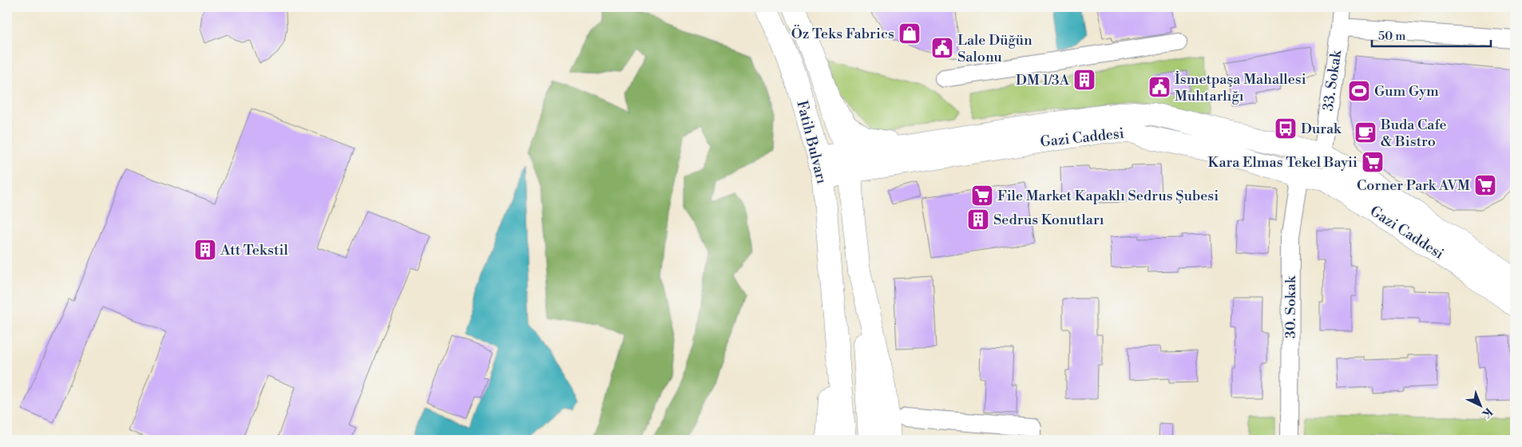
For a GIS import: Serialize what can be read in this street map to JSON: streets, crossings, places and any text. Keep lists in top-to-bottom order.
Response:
{
  "streets": {
    "main road": ["Gazi Caddesi", "Fatih Bulvarı"],
    "street": ["33. Sokak", "30. Sokak"]
  },
  "crossings": [
    ["Gazi Caddesi", "Fatih Bulvarı"],
    ["Gazi Caddesi", "30. Sokak"]
  ],
  "places": {
    "shop": ["Öz Teks Fabrics"],
    "public building": ["Lale Düğün Salonu", "İsmetpaşa Mahallesi Muhtarlığı"],
    "building": ["DM 1/3A", "Sedrus Konutları", "Att Tekstil"],
    "sports": ["Gum Gym"],
    "bus stop": ["Durak"],
    "cafe": ["Buda Cafe & Bistro"],
    "supermarket": ["Kara Elmas Tekel Bayii", "Corner Park AVM", "File Market Kapaklı Sedrus Şubesi"]
  },
  "scale_bar": "50 m",
  "north": "bottom right"
}
